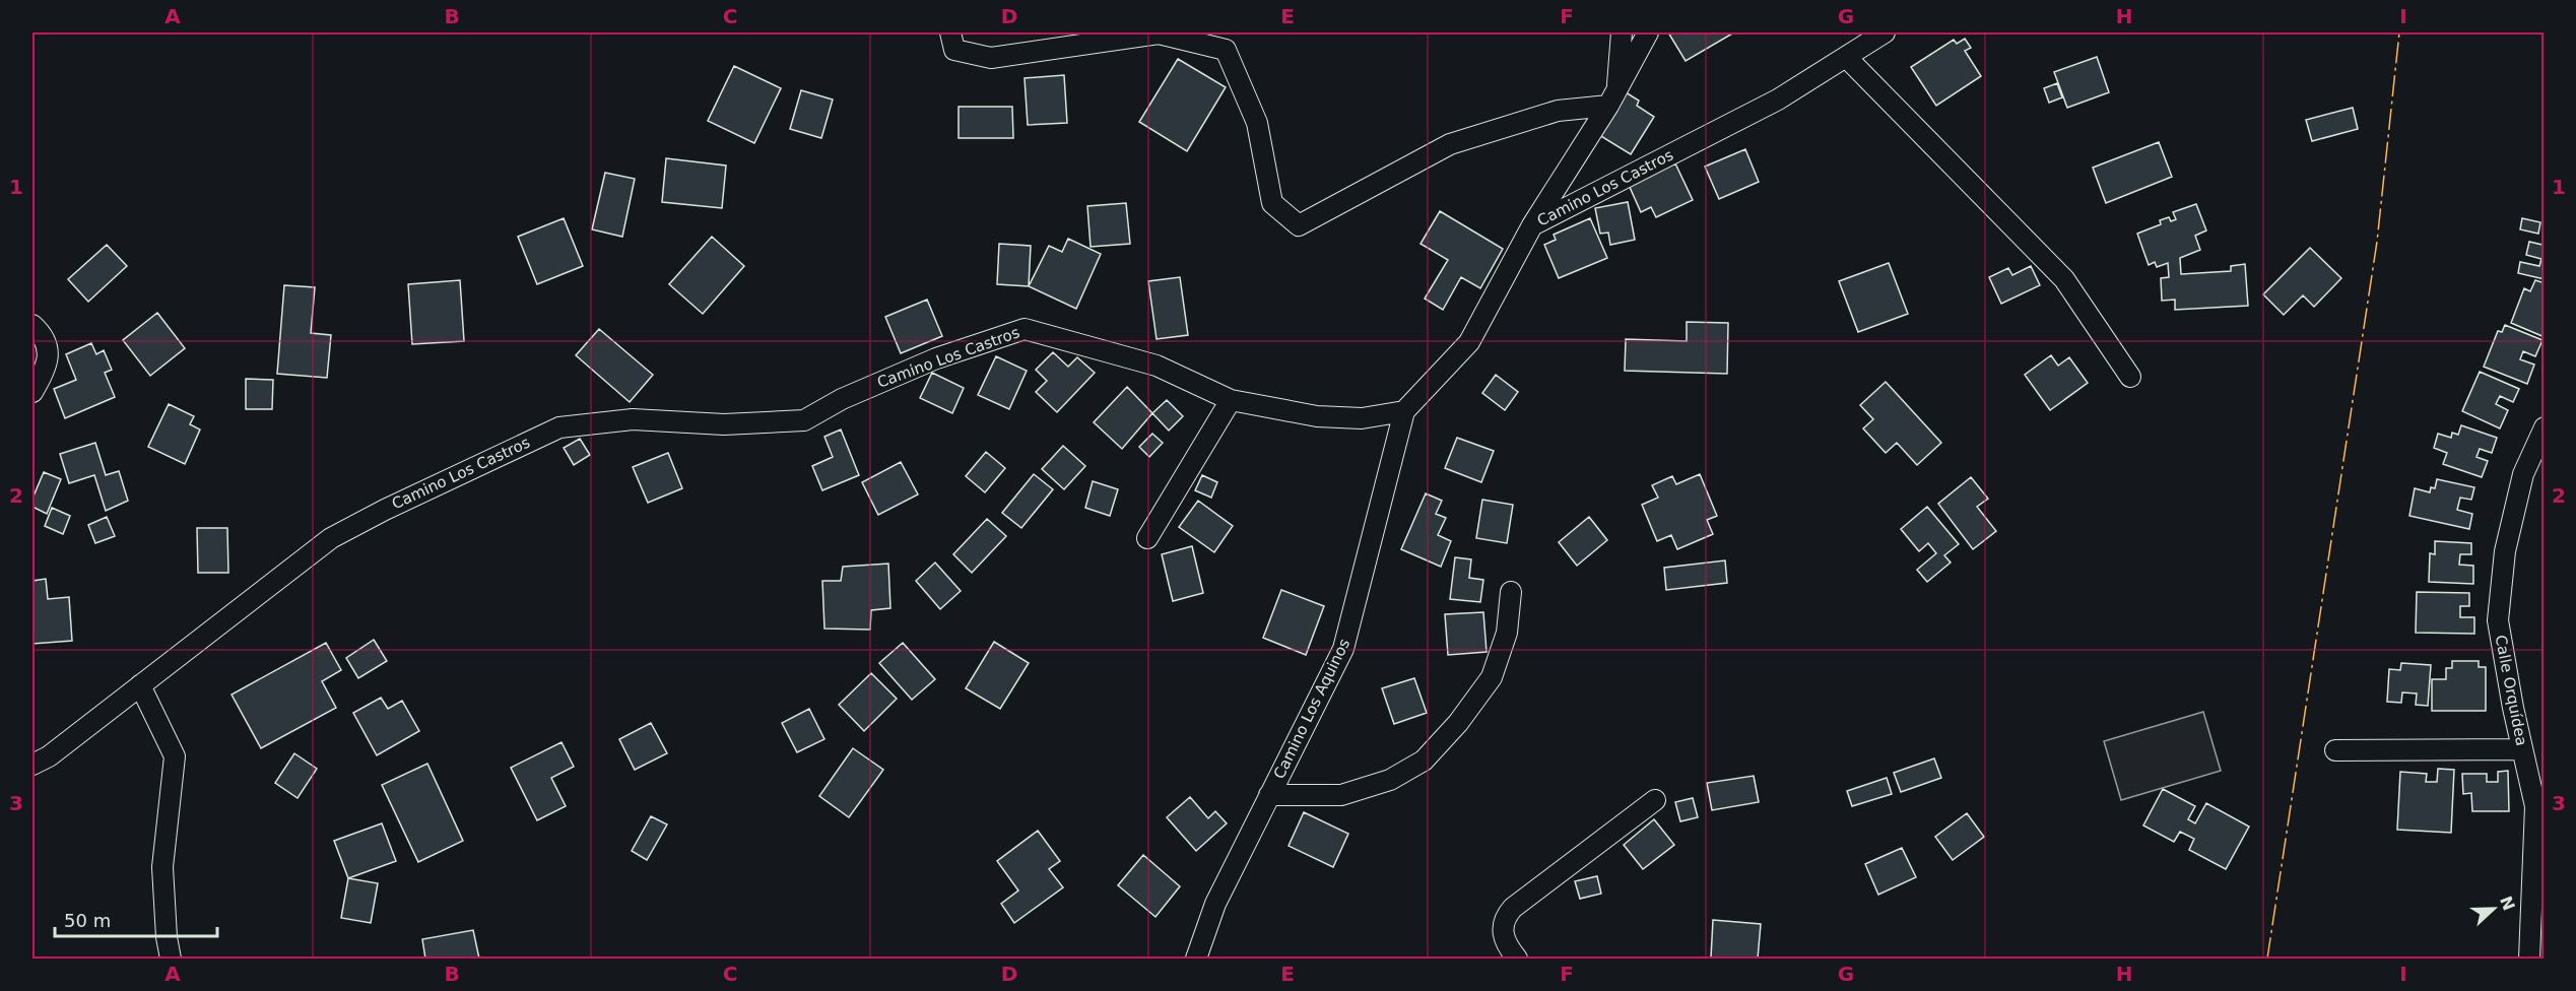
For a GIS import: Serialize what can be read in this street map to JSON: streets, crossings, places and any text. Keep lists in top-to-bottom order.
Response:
{
  "streets": {
    "street": ["Camino Los Castros", "Calle Orquídea", "Camino Los Aquinos"]
  },
  "crossings": [
    ["Camino Los Castros", "Camino Los Aquinos"]
  ],
  "scale_bar": "50 m",
  "north": "right",
  "grid": {
    "columns": [
      "A",
      "B",
      "C",
      "D",
      "E",
      "F",
      "G",
      "H",
      "I"
    ],
    "rows": ["1", "2", "3"]
  }
}
